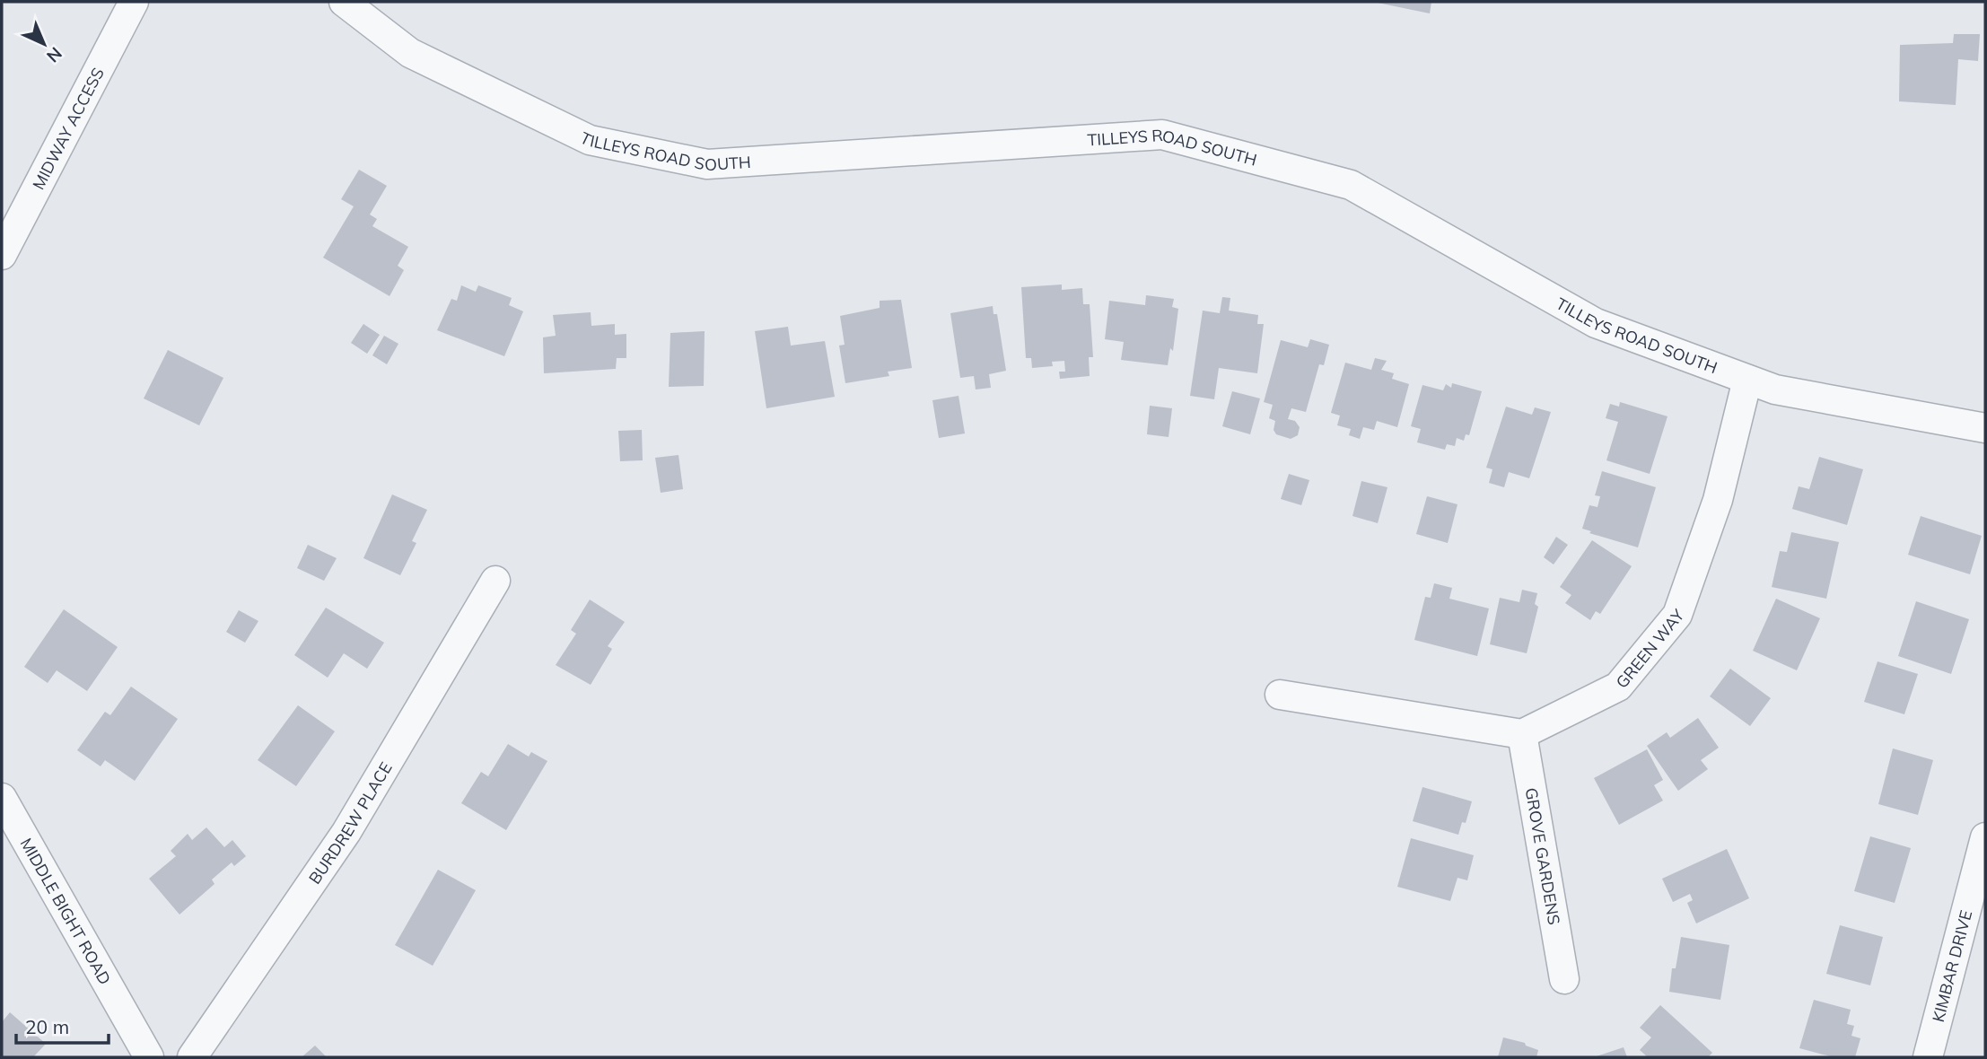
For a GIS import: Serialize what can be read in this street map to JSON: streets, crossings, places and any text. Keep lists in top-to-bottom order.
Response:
{
  "streets": {
    "street": [
      "MIDWAY ACCESS",
      "TILLEYS ROAD SOUTH",
      "GREEN WAY",
      "BURDREW PLACE",
      "GROVE GARDENS",
      "MIDDLE BIGHT ROAD",
      "KIMBAR DRIVE"
    ]
  },
  "crossings": [
    ["TILLEYS ROAD SOUTH", "GREEN WAY"],
    ["GREEN WAY", "GROVE GARDENS"]
  ],
  "scale_bar": "20 m",
  "north": "bottom right"
}
